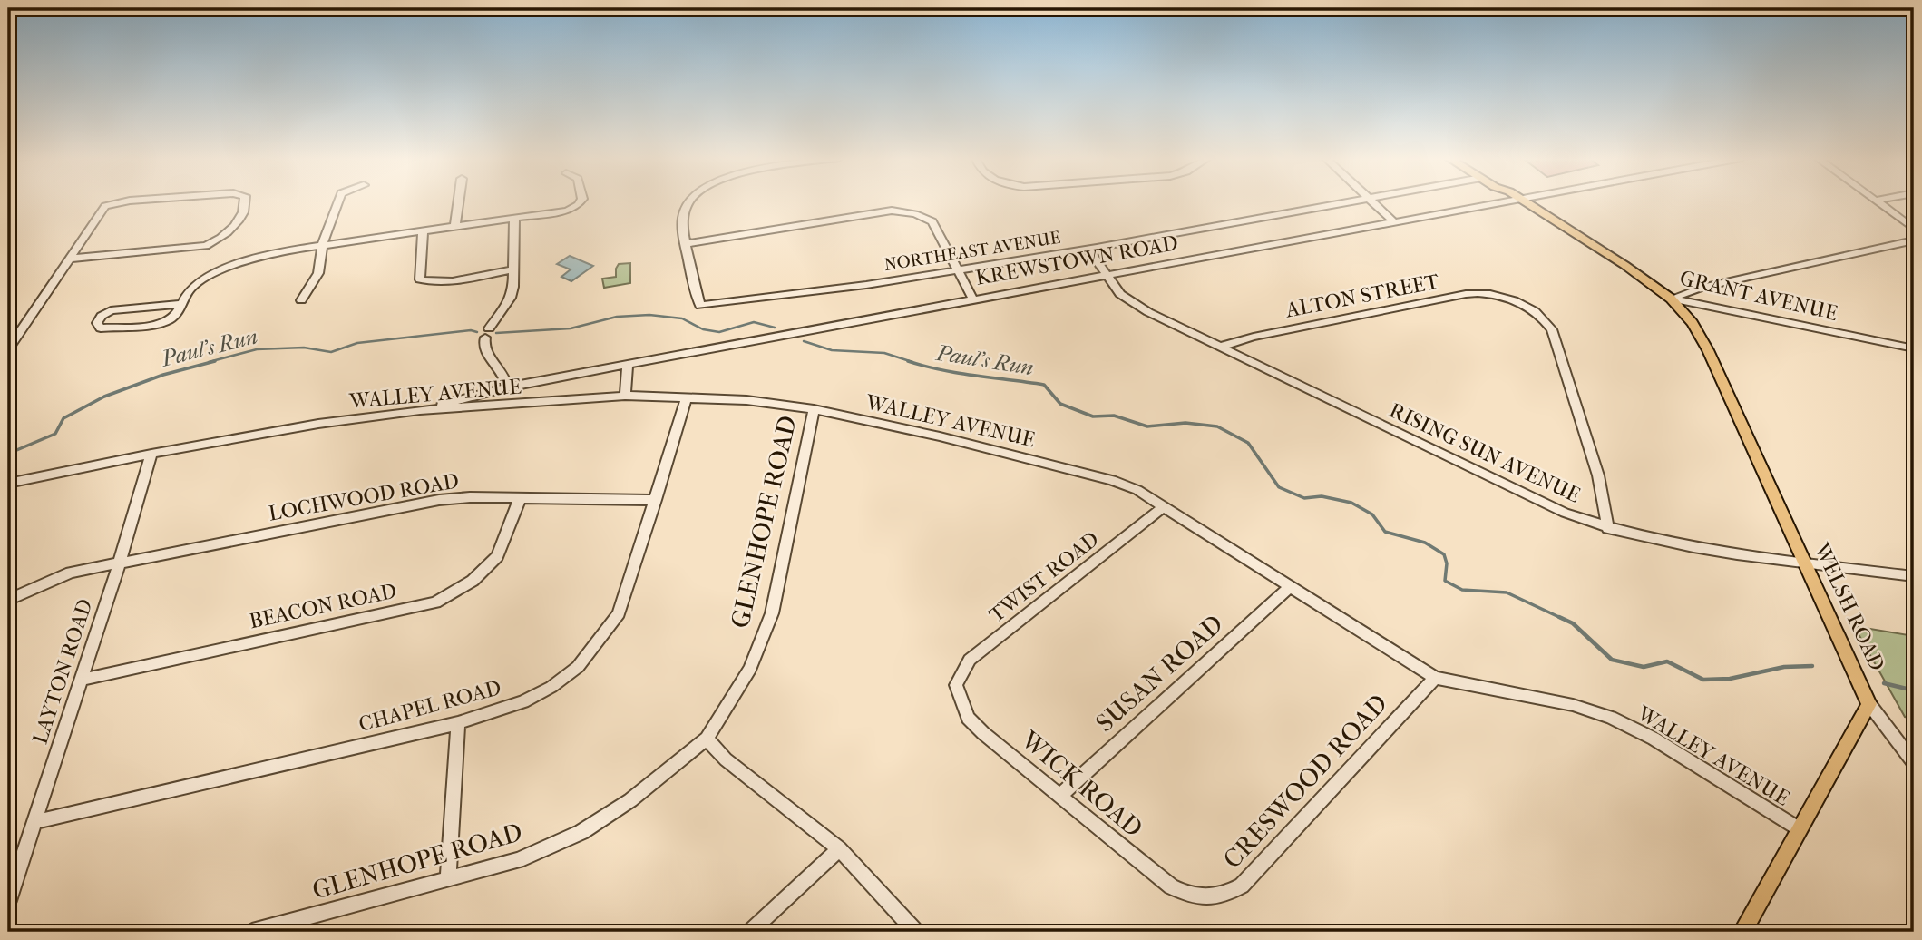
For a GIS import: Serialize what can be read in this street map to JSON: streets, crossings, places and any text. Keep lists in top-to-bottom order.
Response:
{
  "streets": {
    "main road": ["GRANT AVENUE", "WELSH ROAD"],
    "street": [
      "NORTHEAST AVENUE",
      "KREWSTOWN ROAD",
      "ALTON STREET",
      "WALLEY AVENUE",
      "RISING SUN AVENUE",
      "LOCHWOOD ROAD",
      "GLENHOPE ROAD",
      "TWIST ROAD",
      "BEACON ROAD",
      "LAYTON ROAD",
      "SUSAN ROAD",
      "CHAPEL ROAD",
      "CRESWOOD ROAD",
      "WICK ROAD"
    ]
  },
  "crossings": [
    ["NORTHEAST AVENUE", "RISING SUN AVENUE"],
    ["KREWSTOWN ROAD", "WALLEY AVENUE"],
    ["KREWSTOWN ROAD", "RISING SUN AVENUE"],
    ["ALTON STREET", "RISING SUN AVENUE"],
    ["GRANT AVENUE", "WELSH ROAD"],
    ["WALLEY AVENUE", "GLENHOPE ROAD"],
    ["WALLEY AVENUE", "TWIST ROAD"],
    ["WALLEY AVENUE", "WELSH ROAD"],
    ["WALLEY AVENUE", "LAYTON ROAD"],
    ["WALLEY AVENUE", "SUSAN ROAD"],
    ["WALLEY AVENUE", "CHAPEL ROAD"],
    ["WALLEY AVENUE", "CRESWOOD ROAD"],
    ["RISING SUN AVENUE", "WELSH ROAD"],
    ["LOCHWOOD ROAD", "BEACON ROAD"],
    ["LOCHWOOD ROAD", "LAYTON ROAD"],
    ["LOCHWOOD ROAD", "CHAPEL ROAD"],
    ["TWIST ROAD", "WICK ROAD"],
    ["BEACON ROAD", "LAYTON ROAD"],
    ["LAYTON ROAD", "CHAPEL ROAD"],
    ["SUSAN ROAD", "WICK ROAD"],
    ["CRESWOOD ROAD", "WICK ROAD"]
  ],
  "water": ["Paul's Run"]
}
